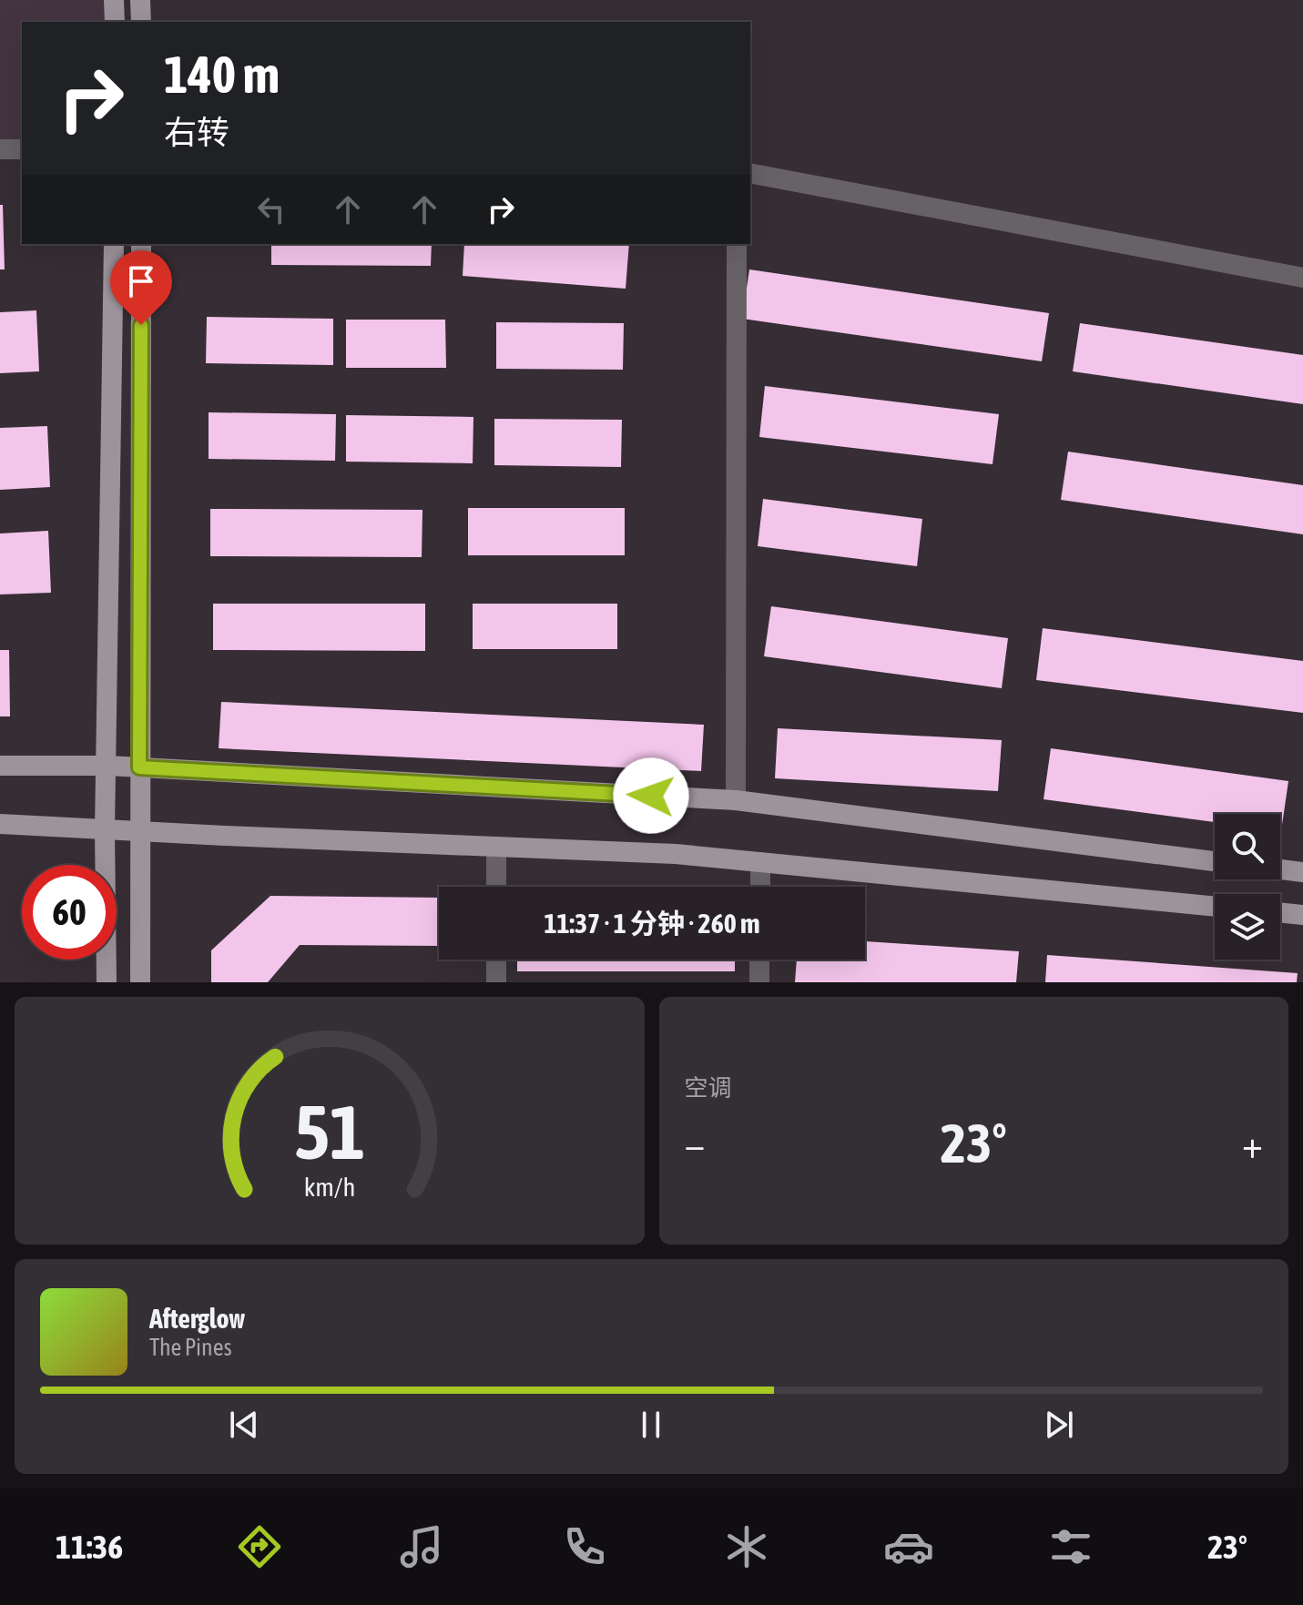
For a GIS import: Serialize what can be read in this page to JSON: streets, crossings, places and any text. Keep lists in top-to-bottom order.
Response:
{
  "page": {
    "turn": ["140 m", "右转"],
    "limit": "60",
    "trip": "11:37 · 1 分钟 · 260 m",
    "tile": "空调",
    "heat": ["−", "23°", "+"],
    "song": ["Afterglow", "The Pines"],
    "tabs": ["11:36", "23°"],
    "gauge": ["51", "km/h"]
  }
}
